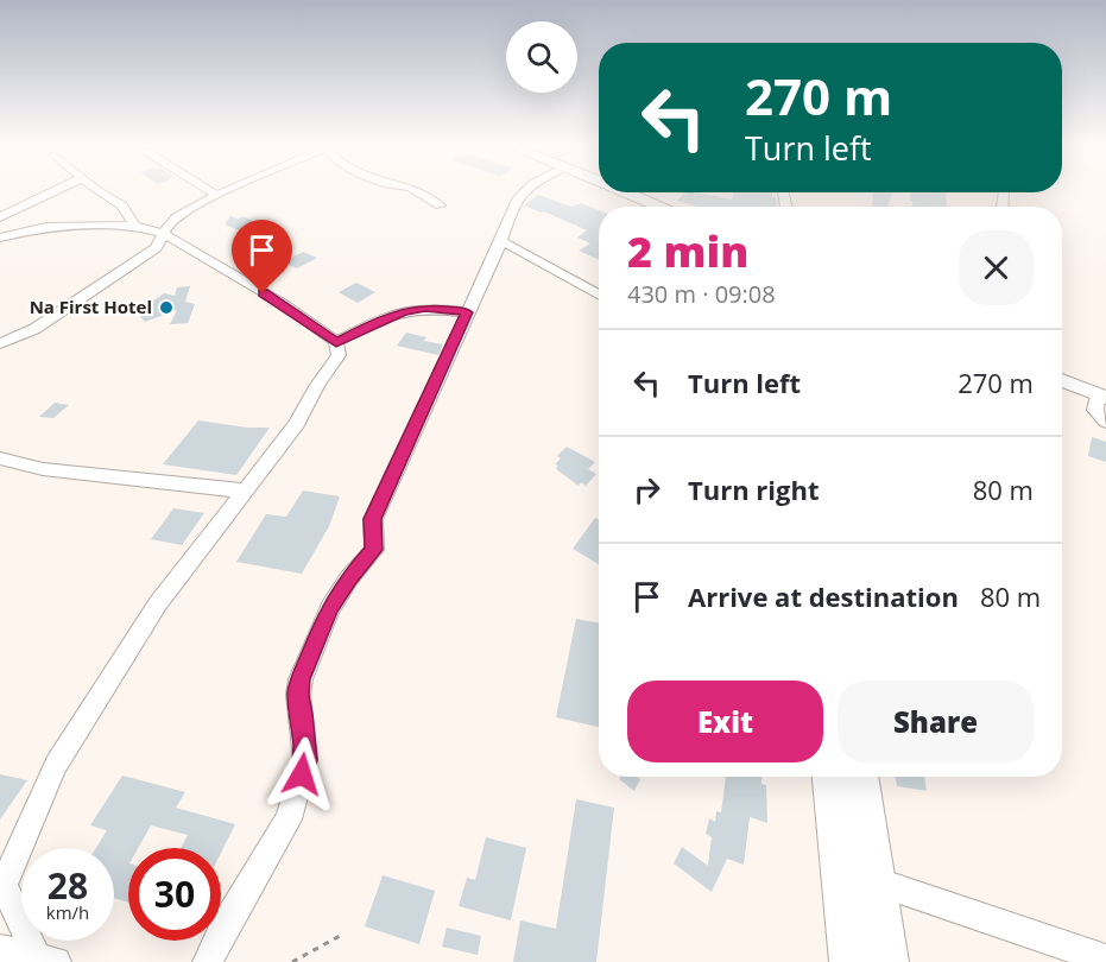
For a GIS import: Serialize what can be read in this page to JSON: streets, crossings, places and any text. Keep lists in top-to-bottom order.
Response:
{
  "places": ["Na First Hotel"],
  "page": {
    "turn": ["270 m", "Turn left"],
    "heading": ["2 min", "430 m · 09:08"],
    "list": [
      {
        "name": "Turn left",
        "value": "270 m"
      },
      {
        "name": "Turn right",
        "value": "80 m"
      },
      {
        "name": "Arrive at destination",
        "value": "80 m"
      }
    ],
    "buttons": ["Exit", "Share"],
    "speed": "28 km/h",
    "limit": "30"
  }
}
